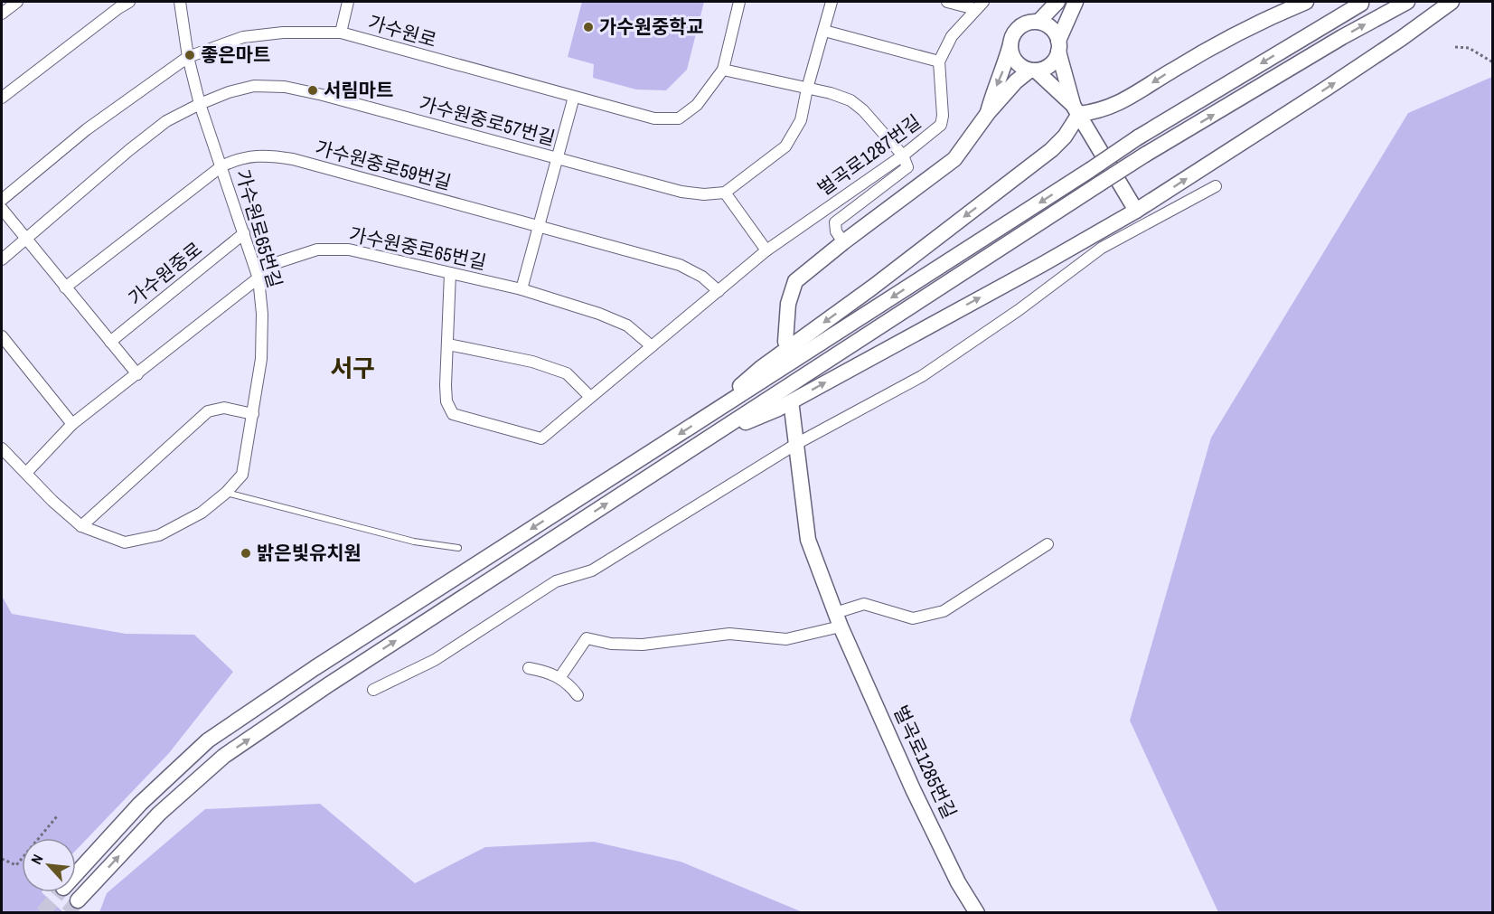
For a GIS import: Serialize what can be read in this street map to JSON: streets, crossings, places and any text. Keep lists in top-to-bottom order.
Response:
{
  "streets": {
    "main road": ["벌곡로1285번길"],
    "street": [
      "가수원로",
      "가수원중로57번길",
      "벌곡로1287번길",
      "가수원중로59번길",
      "가수원로65번길",
      "가수원중로65번길",
      "가수원중로"
    ]
  },
  "crossings": [
    ["가수원로", "가수원로65번길"],
    ["가수원중로57번길", "가수원로65번길"],
    ["벌곡로1287번길", "가수원중로59번길"],
    ["벌곡로1287번길", "가수원중로65번길"],
    ["가수원중로59번길", "가수원로65번길"],
    ["가수원로65번길", "가수원중로65번길"],
    ["가수원로65번길", "가수원중로"]
  ],
  "districts": ["서구"],
  "places": [
    "가수원중학교",
    "좋은마트",
    "서림마트",
    "밝은빛유치원"
  ],
  "north": "top left"
}
